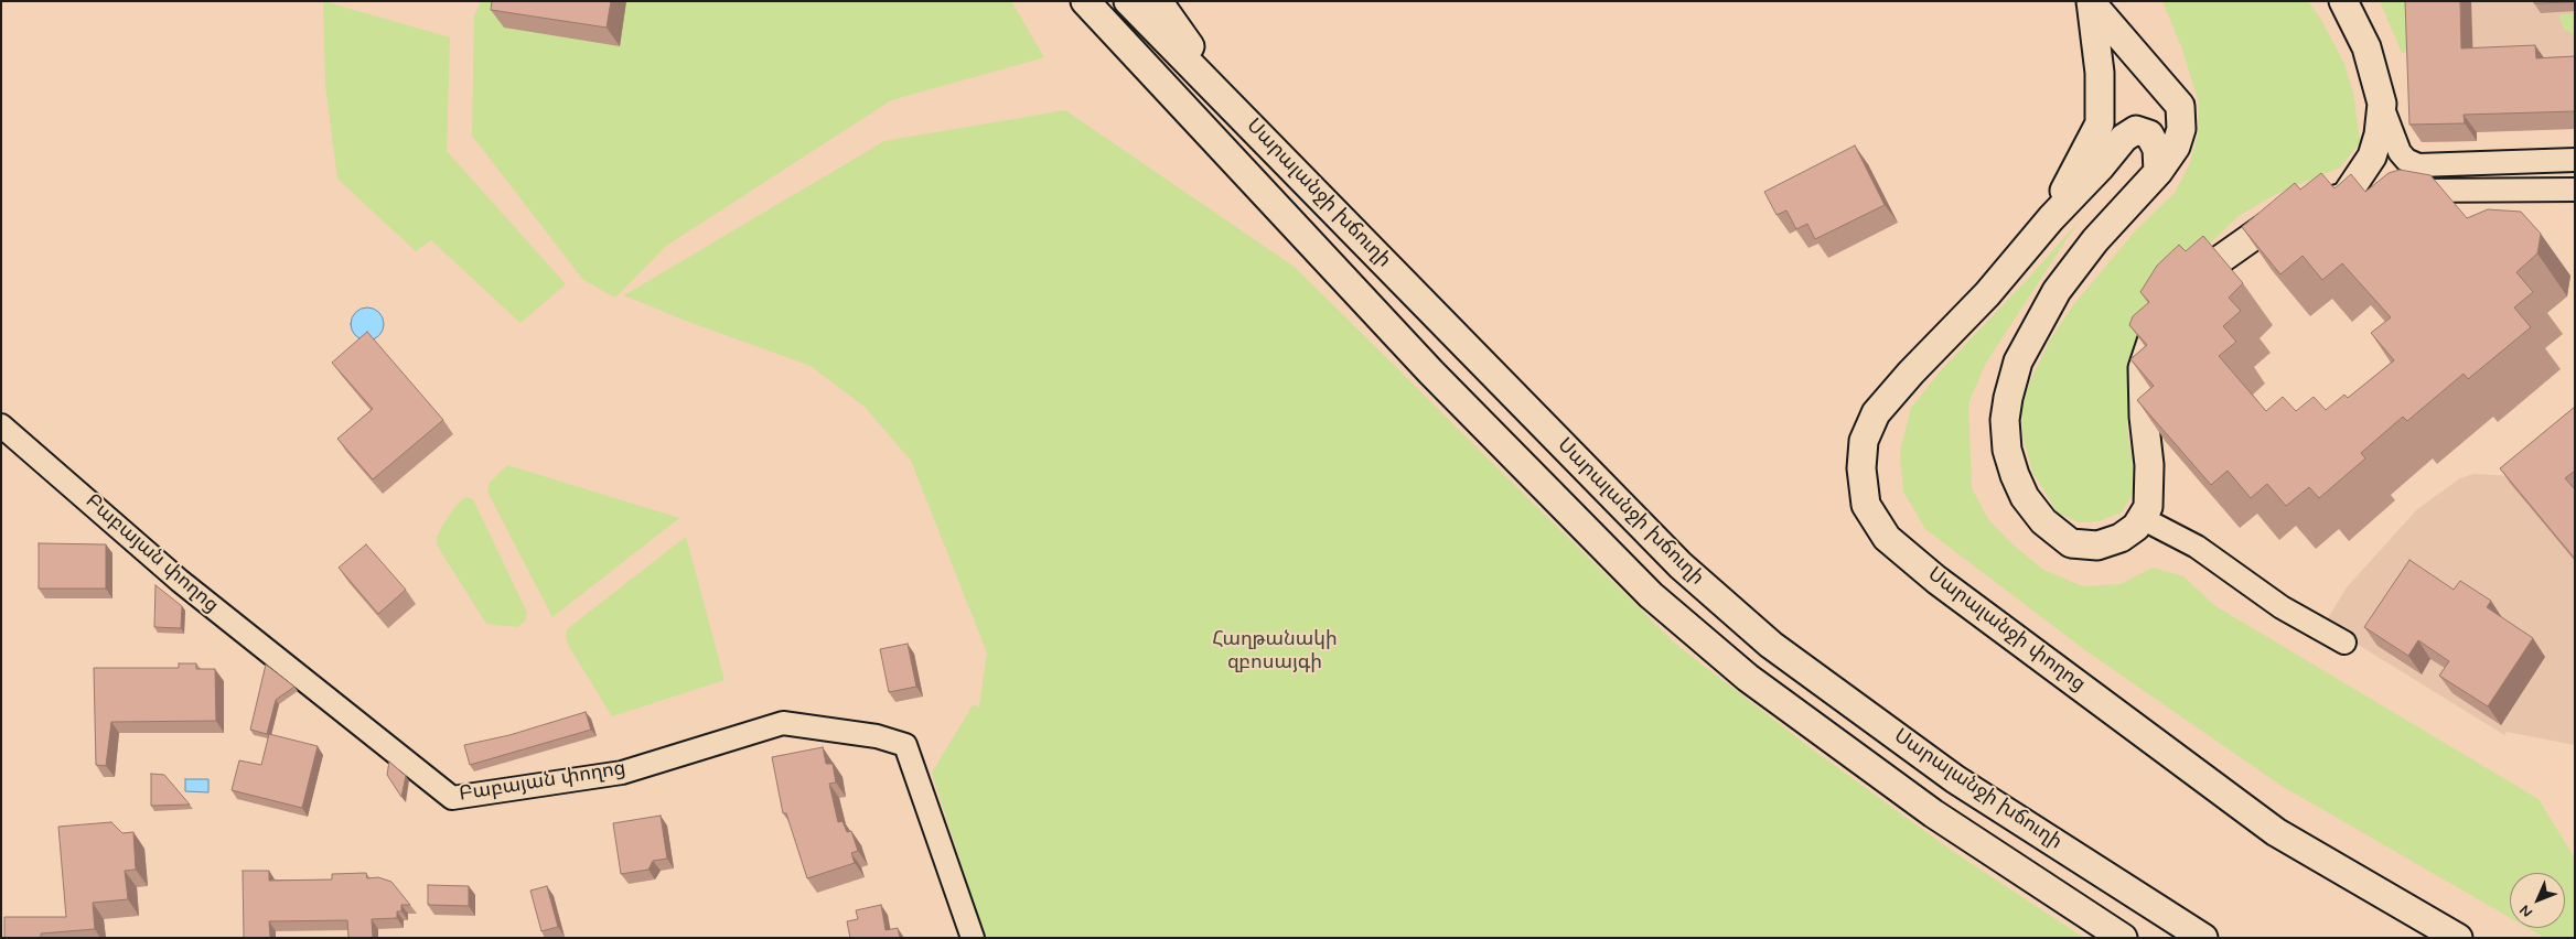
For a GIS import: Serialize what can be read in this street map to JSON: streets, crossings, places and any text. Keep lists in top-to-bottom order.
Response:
{
  "streets": {
    "main road": ["Սարալանջի խճուղի", "Սարալանջի փողոց"],
    "street": ["Բաբայան փողոց"]
  },
  "parks": ["Հաղթանակի զբոսայգի"],
  "north": "bottom left"
}
